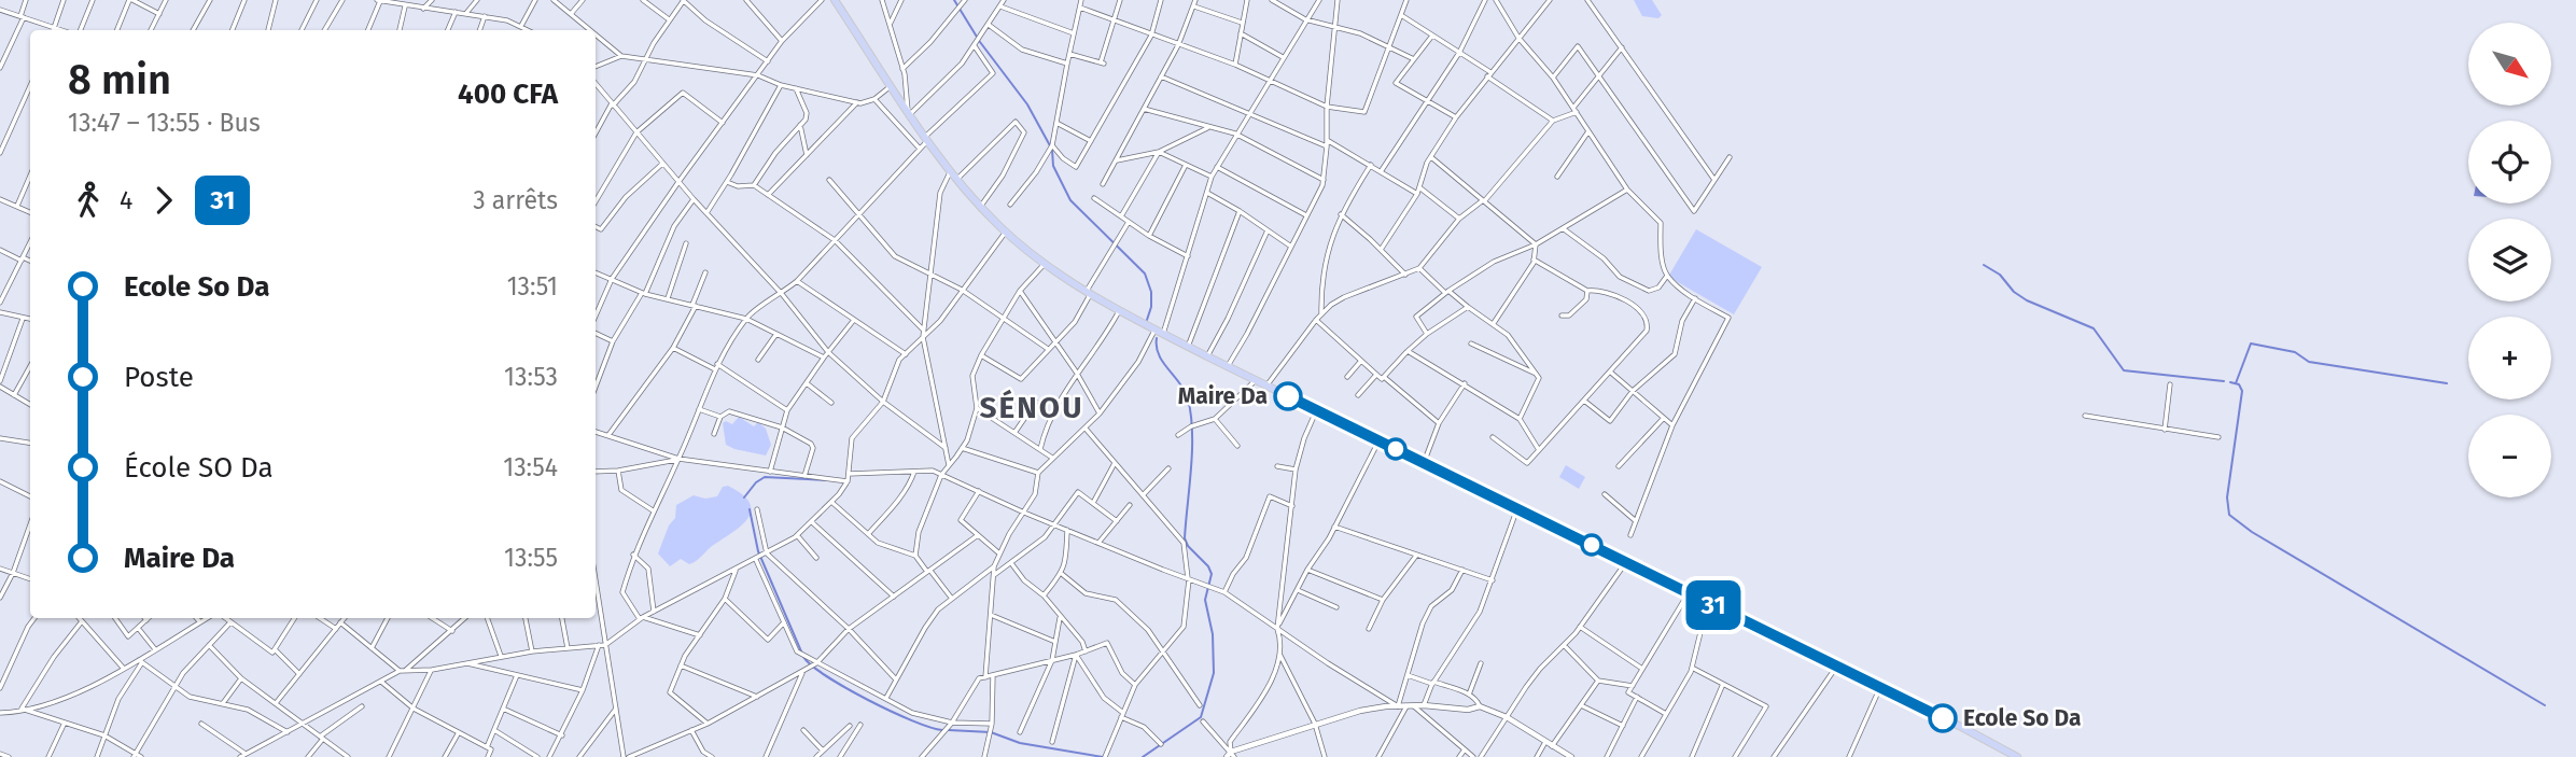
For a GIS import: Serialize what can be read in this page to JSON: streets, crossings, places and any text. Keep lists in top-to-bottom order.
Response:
{
  "districts": ["SÉNOU"],
  "places": ["Maire Da", "Ecole So Da"],
  "lines": ["bus line 31"],
  "north": "bottom right",
  "page": {
    "on_map": "31",
    "map_buttons": ["+", "−"],
    "heading": ["8 min", "13:47 – 13:55 · Bus", "400 CFA"],
    "legs": ["4", "31", "3 arrêts"],
    "list": [
      {
        "name": "Ecole So Da",
        "value": "13:51"
      },
      {
        "name": "Poste",
        "value": "13:53"
      },
      {
        "name": "École SO Da",
        "value": "13:54"
      },
      {
        "name": "Maire Da",
        "value": "13:55"
      }
    ]
  }
}
